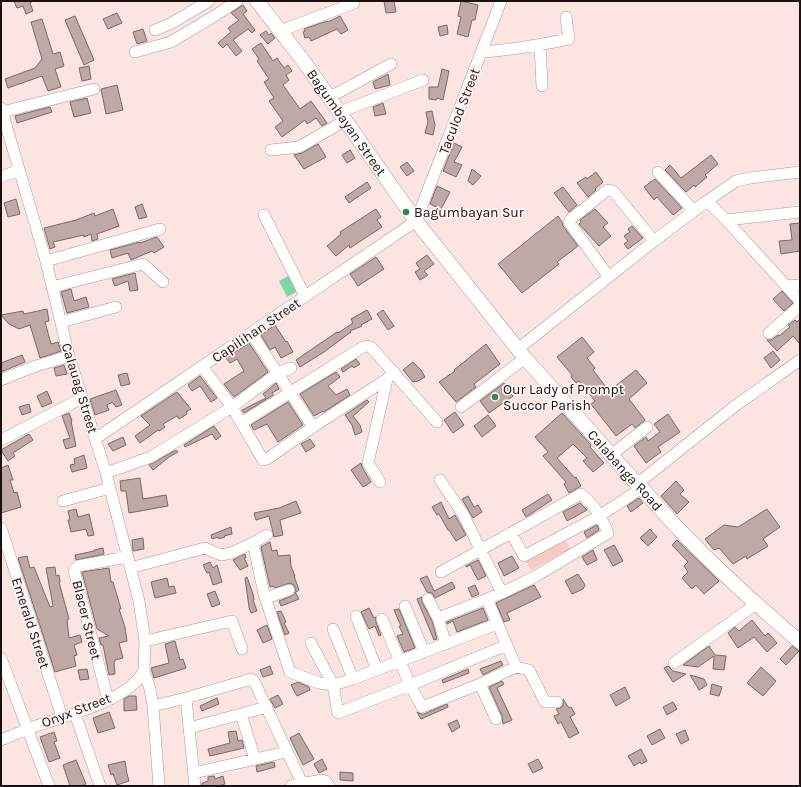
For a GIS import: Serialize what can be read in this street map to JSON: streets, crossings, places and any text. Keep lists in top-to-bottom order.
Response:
{
  "streets": {
    "main road": ["Bagumbayan Street", "Calabanga Road"],
    "street": [
      "Taculod Street",
      "Capilihan Street",
      "Calauag Street",
      "Blacer Street",
      "Emerald Street",
      "Onyx Street"
    ]
  },
  "crossings": [
    ["Taculod Street", "Bagumbayan Street"],
    ["Taculod Street", "Capilihan Street"],
    ["Bagumbayan Street", "Capilihan Street"],
    ["Bagumbayan Street", "Calabanga Road"],
    ["Capilihan Street", "Calauag Street"],
    ["Calauag Street", "Blacer Street"],
    ["Calauag Street", "Onyx Street"],
    ["Blacer Street", "Onyx Street"],
    ["Emerald Street", "Onyx Street"]
  ],
  "places": ["Bagumbayan Sur", "Our Lady of Prompt Succor Parish"]
}
